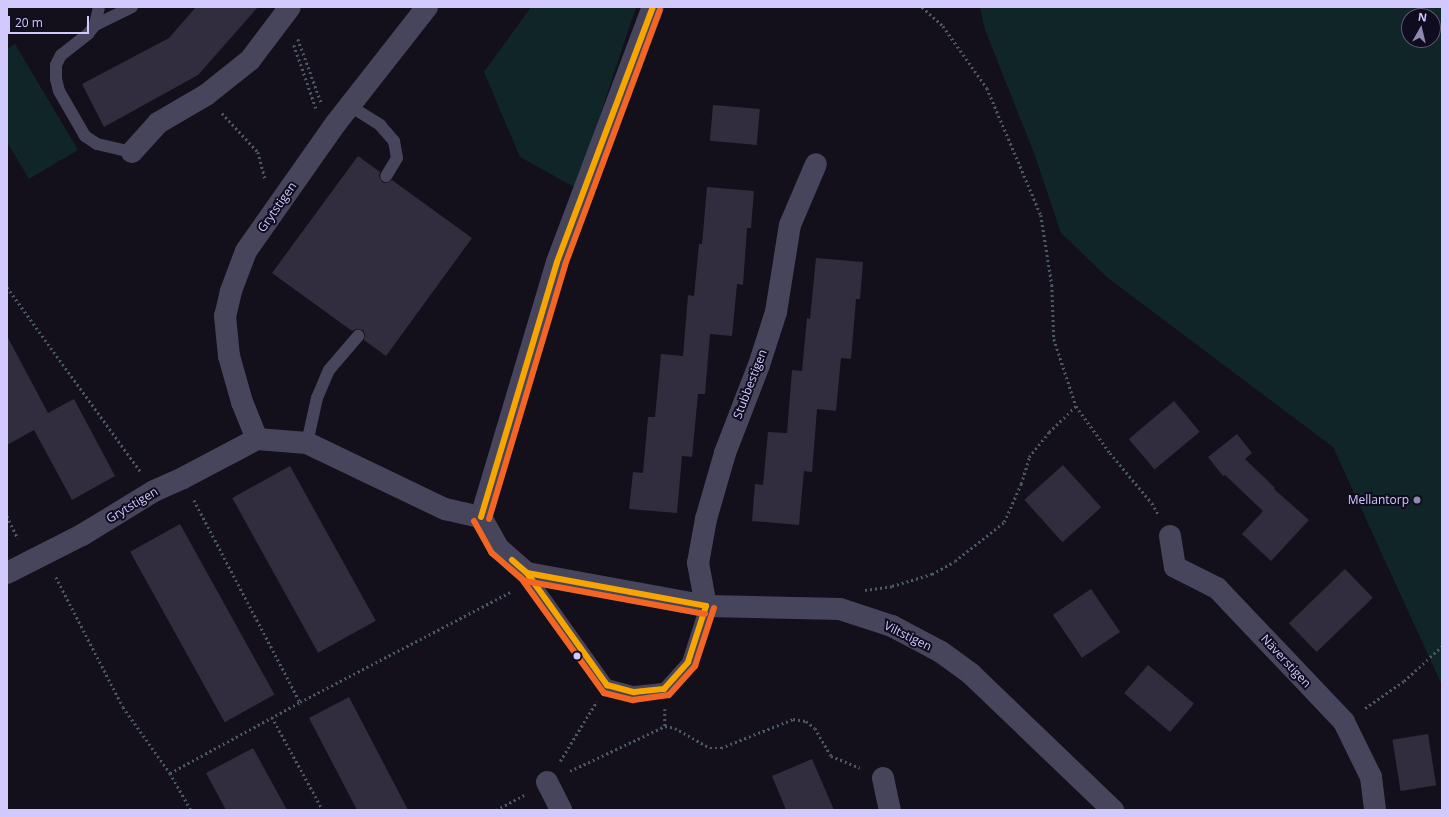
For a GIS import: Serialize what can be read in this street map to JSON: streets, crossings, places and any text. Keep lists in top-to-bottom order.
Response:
{
  "streets": {
    "street": [
      "Grytstigen",
      "Stubbestigen",
      "Viltstigen",
      "Näverstigen"
    ]
  },
  "crossings": [
    ["Stubbestigen", "Viltstigen"]
  ],
  "places": ["Mellantorp"],
  "scale_bar": "20 m",
  "north": "top"
}
